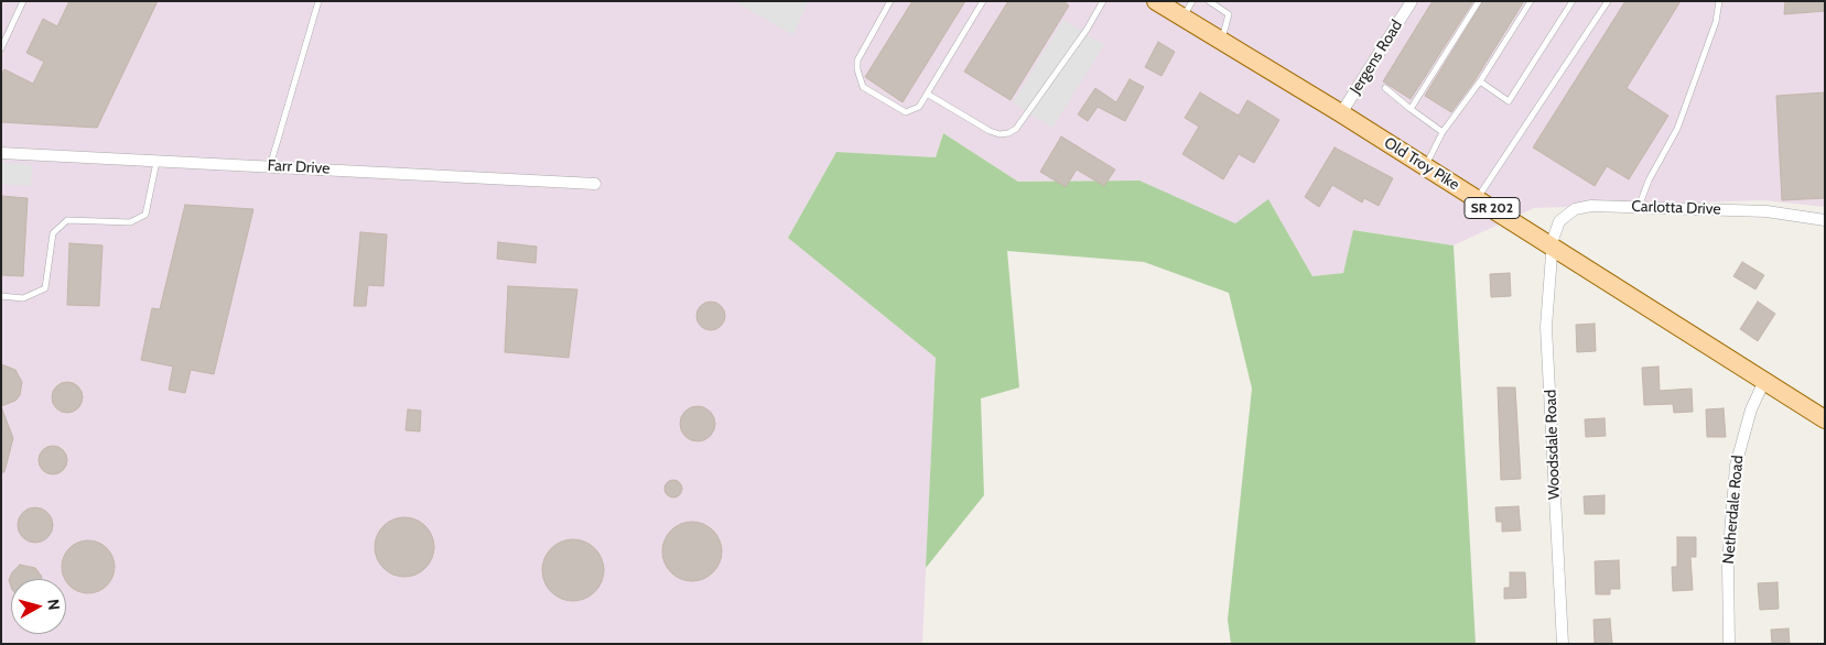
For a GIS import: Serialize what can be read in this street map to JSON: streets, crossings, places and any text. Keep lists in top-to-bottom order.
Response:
{
  "streets": {
    "main road": ["Old Troy Pike", "SR 202"],
    "street": [
      "Jergens Road",
      "Farr Drive",
      "Carlotta Drive",
      "Woodsdale Road",
      "Netherdale Road"
    ]
  },
  "crossings": [
    ["Jergens Road", "Old Troy Pike"],
    ["Old Troy Pike", "Carlotta Drive"],
    ["Old Troy Pike", "Woodsdale Road"],
    ["Old Troy Pike", "Netherdale Road"],
    ["Carlotta Drive", "Woodsdale Road"]
  ],
  "north": "right"
}
